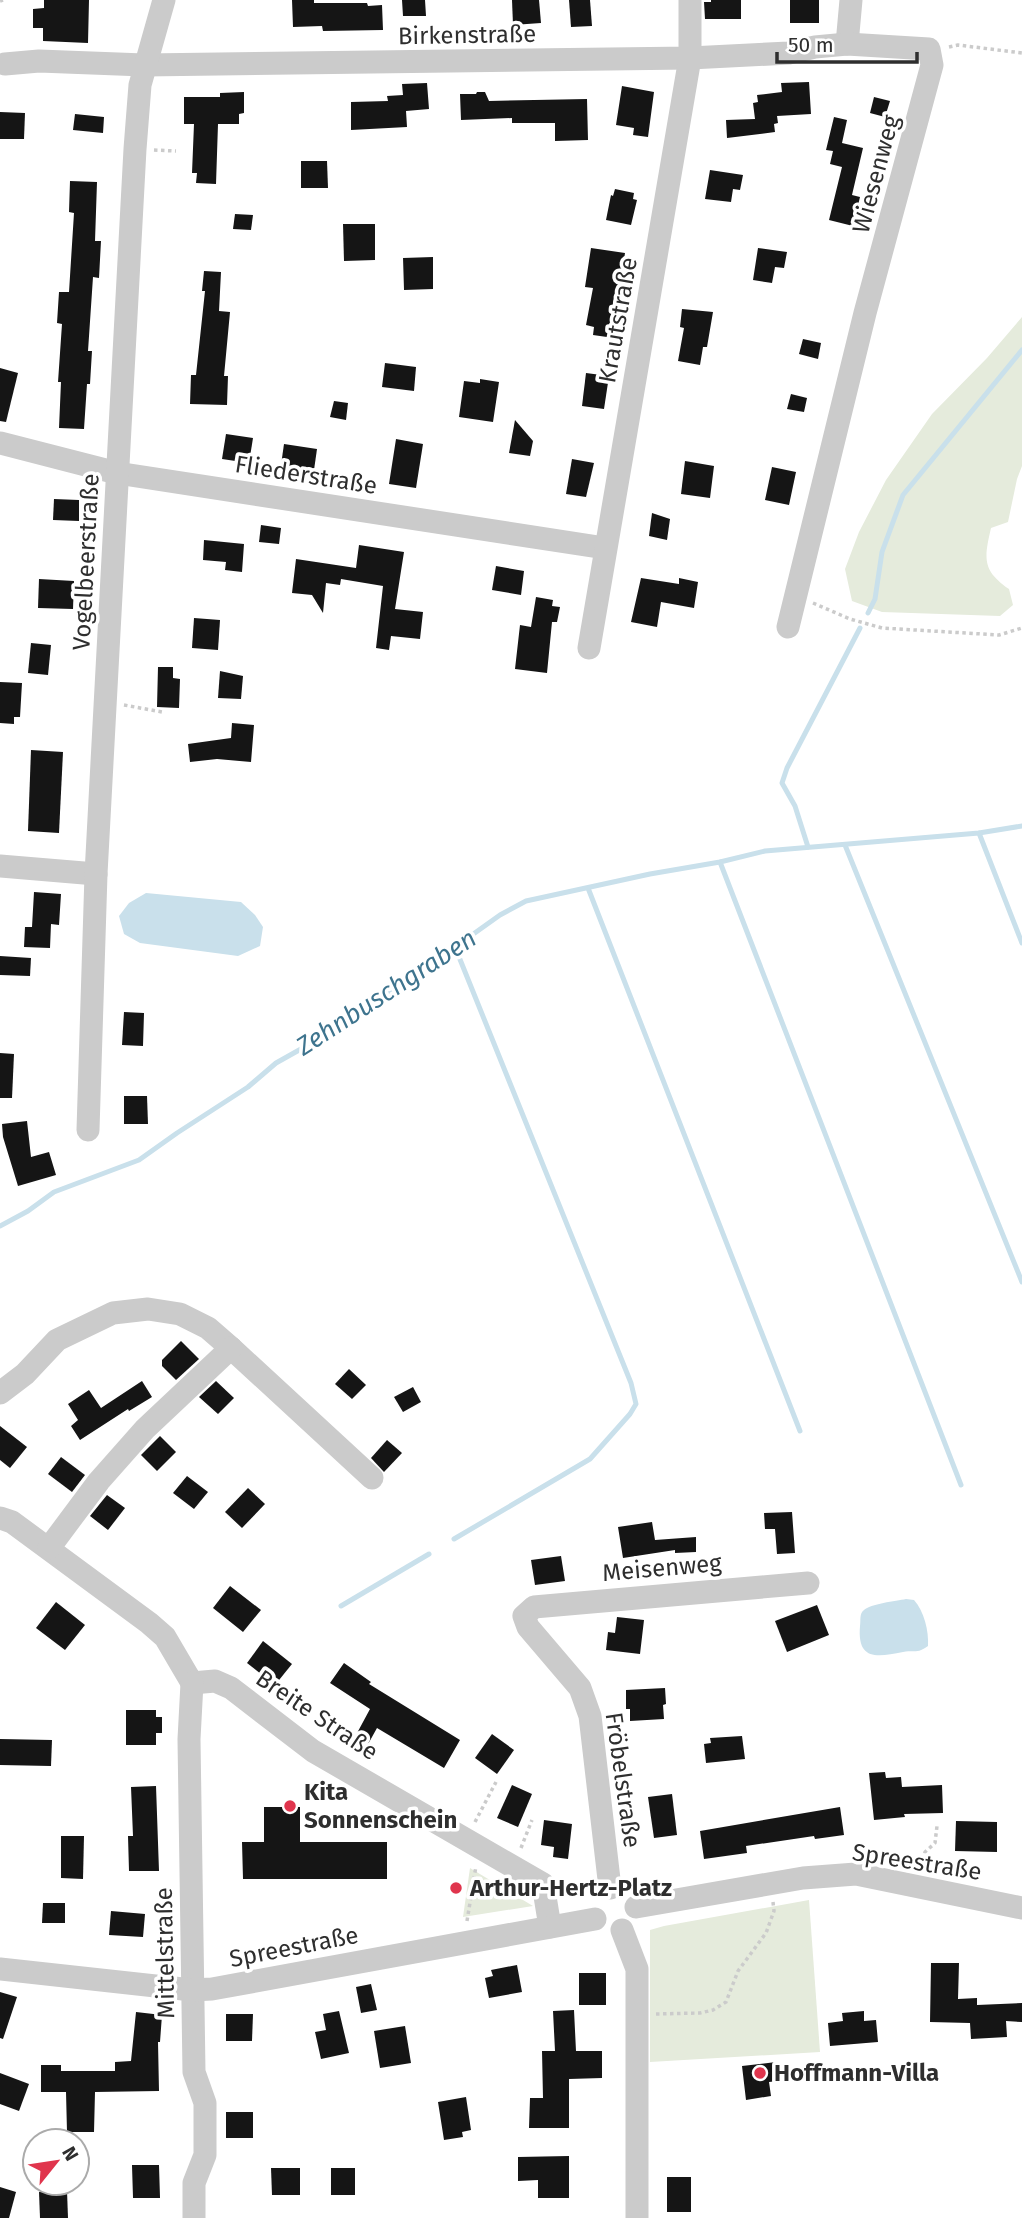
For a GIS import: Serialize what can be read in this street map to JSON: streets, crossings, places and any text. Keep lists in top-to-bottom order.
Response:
{
  "streets": {
    "street": [
      "Birkenstraße",
      "Wiesenweg",
      "Krautstraße",
      "Fliederstraße",
      "Vogelbeerstraße",
      "Meisenweg",
      "Breite Straße",
      "Fröbelstraße",
      "Spreestraße",
      "Mittelstraße"
    ]
  },
  "crossings": [
    ["Birkenstraße", "Wiesenweg"],
    ["Birkenstraße", "Krautstraße"],
    ["Birkenstraße", "Vogelbeerstraße"],
    ["Krautstraße", "Fliederstraße"],
    ["Fliederstraße", "Vogelbeerstraße"],
    ["Meisenweg", "Fröbelstraße"],
    ["Breite Straße", "Spreestraße"],
    ["Breite Straße", "Mittelstraße"],
    ["Fröbelstraße", "Spreestraße"],
    ["Spreestraße", "Mittelstraße"]
  ],
  "water": ["Zehnbuschgraben"],
  "places": ["Kita Sonnenschein", "Arthur-Hertz-Platz", "Hoffmann-Villa"],
  "scale_bar": "50 m",
  "north": "top right"
}
